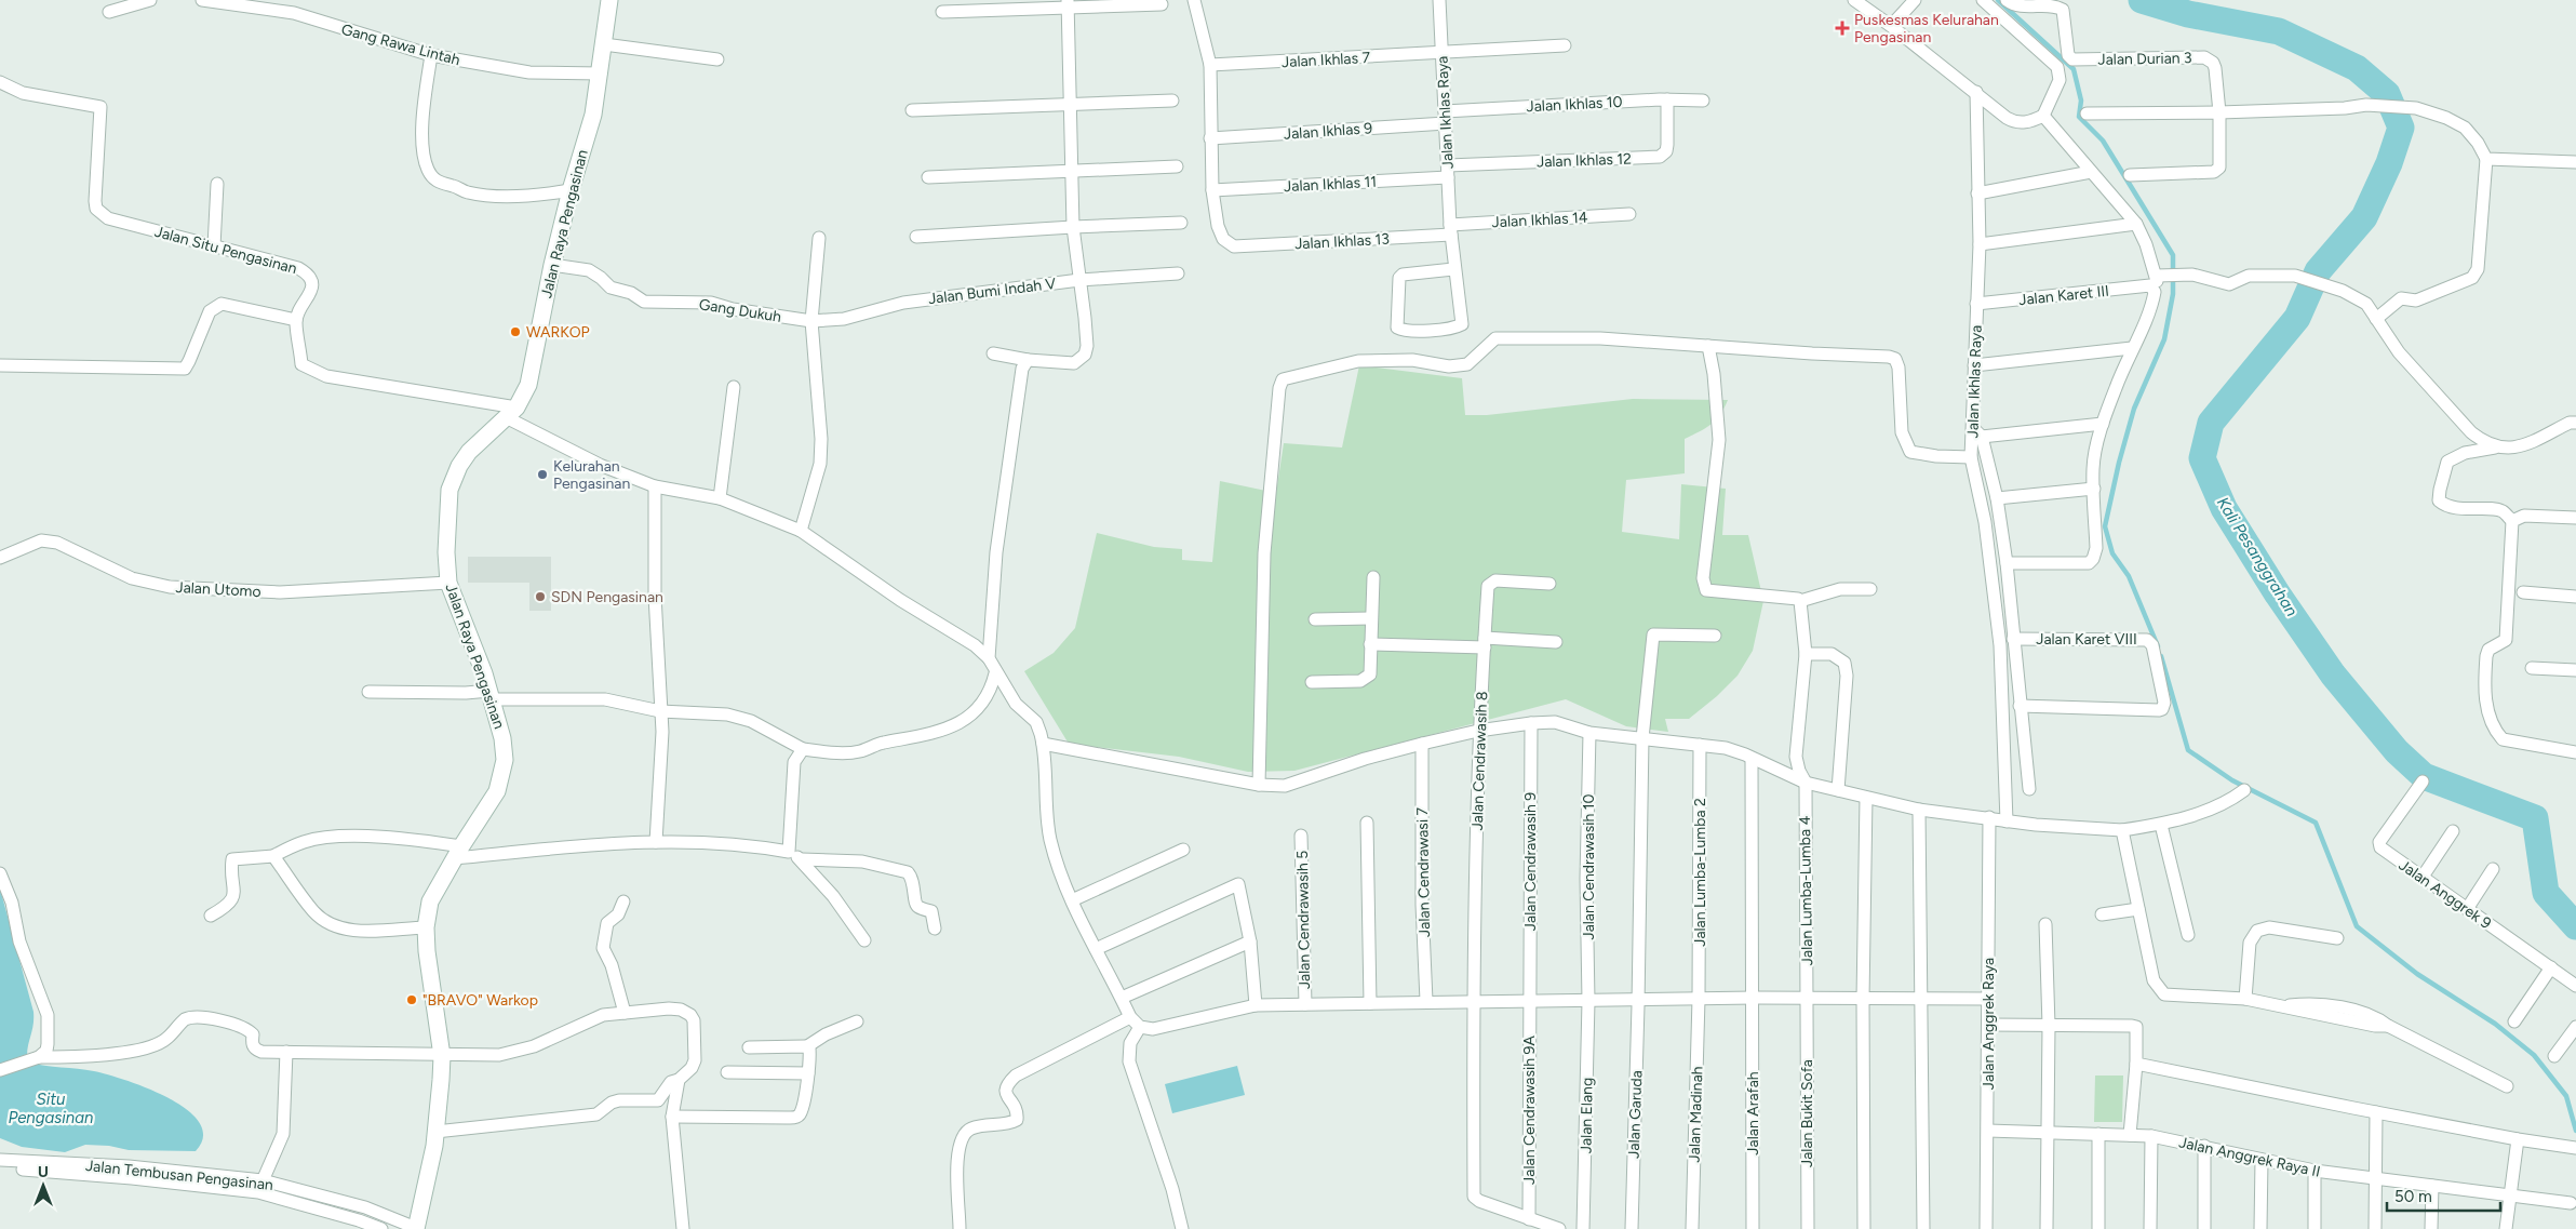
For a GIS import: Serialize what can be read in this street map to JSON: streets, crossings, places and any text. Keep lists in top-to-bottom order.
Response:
{
  "streets": {
    "main road": ["Jalan Raya Pengasinan"],
    "street": [
      "Gang Rawa Lintah",
      "Jalan Durian 3",
      "Jalan Ikhlas 7",
      "Jalan Ikhlas 10",
      "Jalan Ikhlas Raya",
      "Jalan Ikhlas 9",
      "Jalan Ikhlas 12",
      "Jalan Ikhlas 11",
      "Jalan Ikhlas 14",
      "Jalan Ikhlas 13",
      "Jalan Situ Pengasinan",
      "Jalan Bumi Indah V",
      "Jalan Karet III",
      "Gang Dukuh",
      "Jalan Utomo",
      "Jalan Karet VIII",
      "Jalan Cendrawasih 8",
      "Jalan Cendrawasih 9",
      "Jalan Cendrawasih 10",
      "Jalan Cendrawasi 7",
      "Jalan Lumba-Lumba 2",
      "Jalan Lumba-Lumba 4",
      "Jalan Anggrek 9",
      "Jalan Cendrawasih 5",
      "Jalan Anggrek Raya",
      "Jalan Cendrawasih 9A",
      "Jalan Arafah",
      "Jalan Bukit Sofa",
      "Jalan Garuda",
      "Jalan Madinah",
      "Jalan Elang",
      "Jalan Anggrek Raya II",
      "Jalan Tembusan Pengasinan"
    ]
  },
  "crossings": [
    ["Gang Rawa Lintah", "Jalan Raya Pengasinan"],
    ["Jalan Ikhlas 7", "Jalan Ikhlas Raya"],
    ["Jalan Ikhlas 10", "Jalan Ikhlas Raya"],
    ["Jalan Ikhlas 10", "Jalan Ikhlas 9"],
    ["Jalan Ikhlas 10", "Jalan Ikhlas 12"],
    ["Jalan Ikhlas Raya", "Jalan Ikhlas 9"],
    ["Jalan Ikhlas Raya", "Jalan Ikhlas 12"],
    ["Jalan Ikhlas Raya", "Jalan Ikhlas 11"],
    ["Jalan Ikhlas Raya", "Jalan Ikhlas 14"],
    ["Jalan Ikhlas Raya", "Jalan Ikhlas 13"],
    ["Jalan Ikhlas Raya", "Jalan Karet III"],
    ["Jalan Ikhlas 12", "Jalan Ikhlas 11"],
    ["Jalan Ikhlas 11", "Jalan Ikhlas 13"],
    ["Jalan Ikhlas 14", "Jalan Ikhlas 13"],
    ["Jalan Raya Pengasinan", "Gang Dukuh"],
    ["Jalan Raya Pengasinan", "Jalan Utomo"],
    ["Jalan Raya Pengasinan", "Jalan Tembusan Pengasinan"],
    ["Jalan Bumi Indah V", "Gang Dukuh"],
    ["Jalan Cendrawasih 8", "Jalan Cendrawasih 9A"],
    ["Jalan Cendrawasih 9", "Jalan Cendrawasih 9A"],
    ["Jalan Cendrawasih 10", "Jalan Elang"],
    ["Jalan Lumba-Lumba 2", "Jalan Madinah"],
    ["Jalan Lumba-Lumba 4", "Jalan Bukit Sofa"],
    ["Jalan Anggrek Raya", "Jalan Anggrek Raya II"]
  ],
  "water": ["Kali Pesanggrahan", "Situ Pengasinan"],
  "places": {
    "health": ["Puskesmas Kelurahan Pengasinan"],
    "other": [
      "WARKOP",
      "Kelurahan Pengasinan",
      "SDN Pengasinan",
      "\"BRAVO\" Warkop"
    ]
  },
  "scale_bar": "50 m",
  "north": "top"
}
